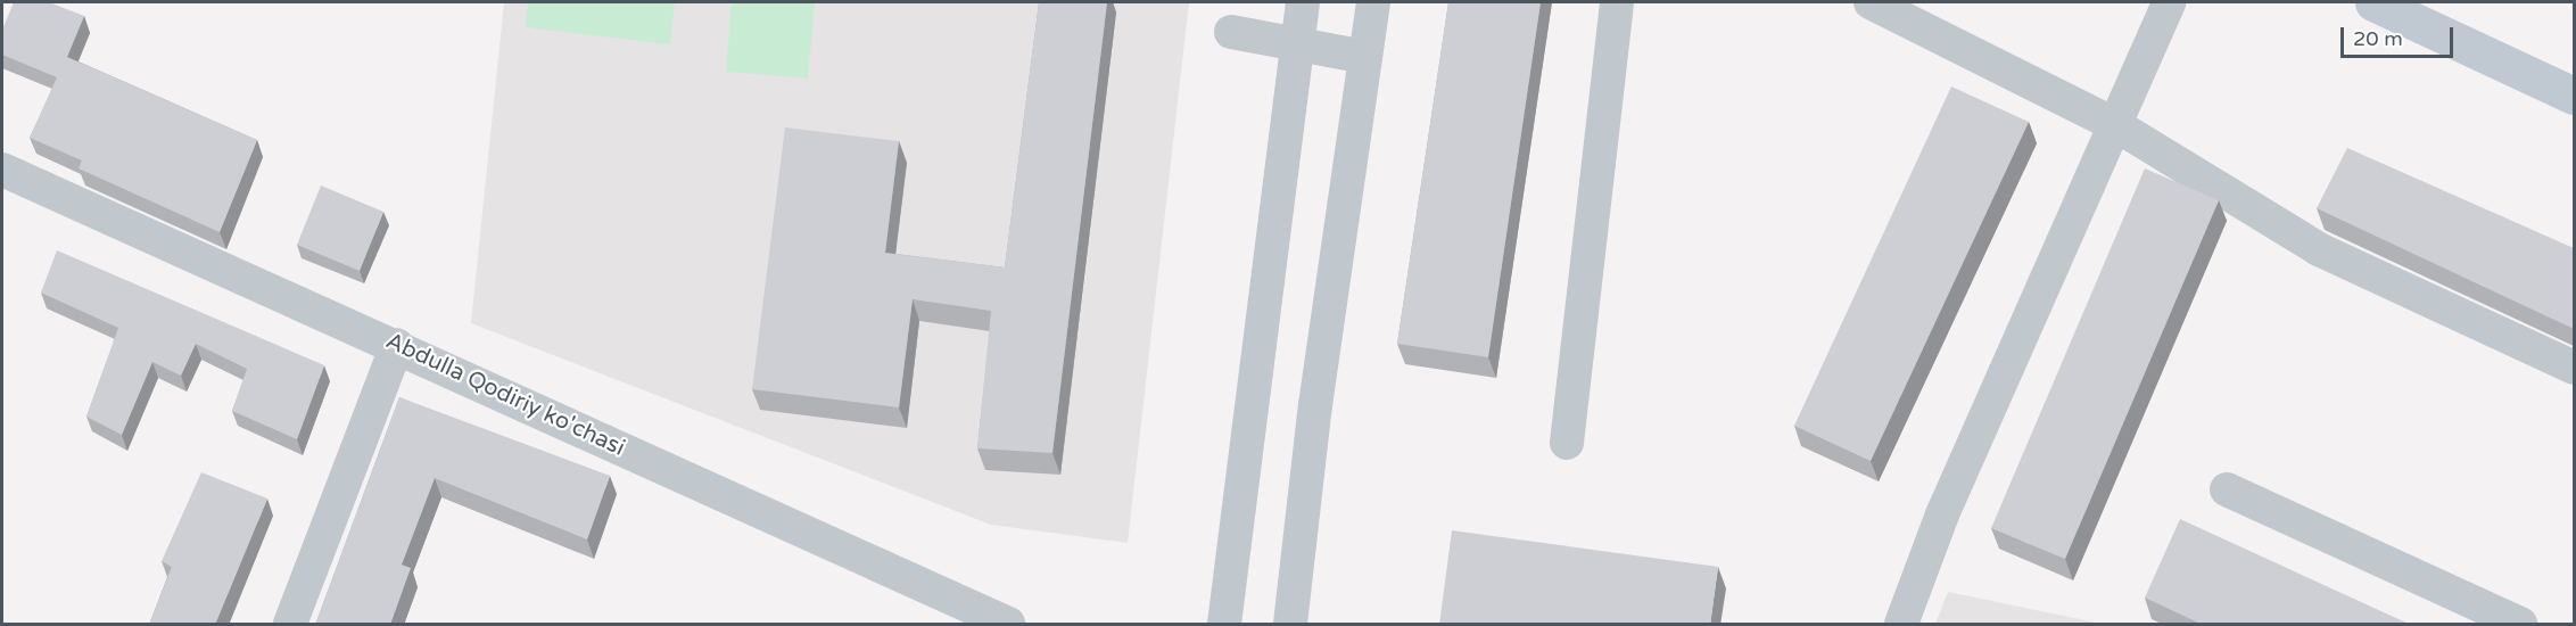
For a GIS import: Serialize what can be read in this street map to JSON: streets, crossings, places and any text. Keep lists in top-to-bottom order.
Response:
{
  "streets": {
    "street": ["Abdulla Qodiriy ko'chasi"]
  },
  "scale_bar": "20 m"
}
